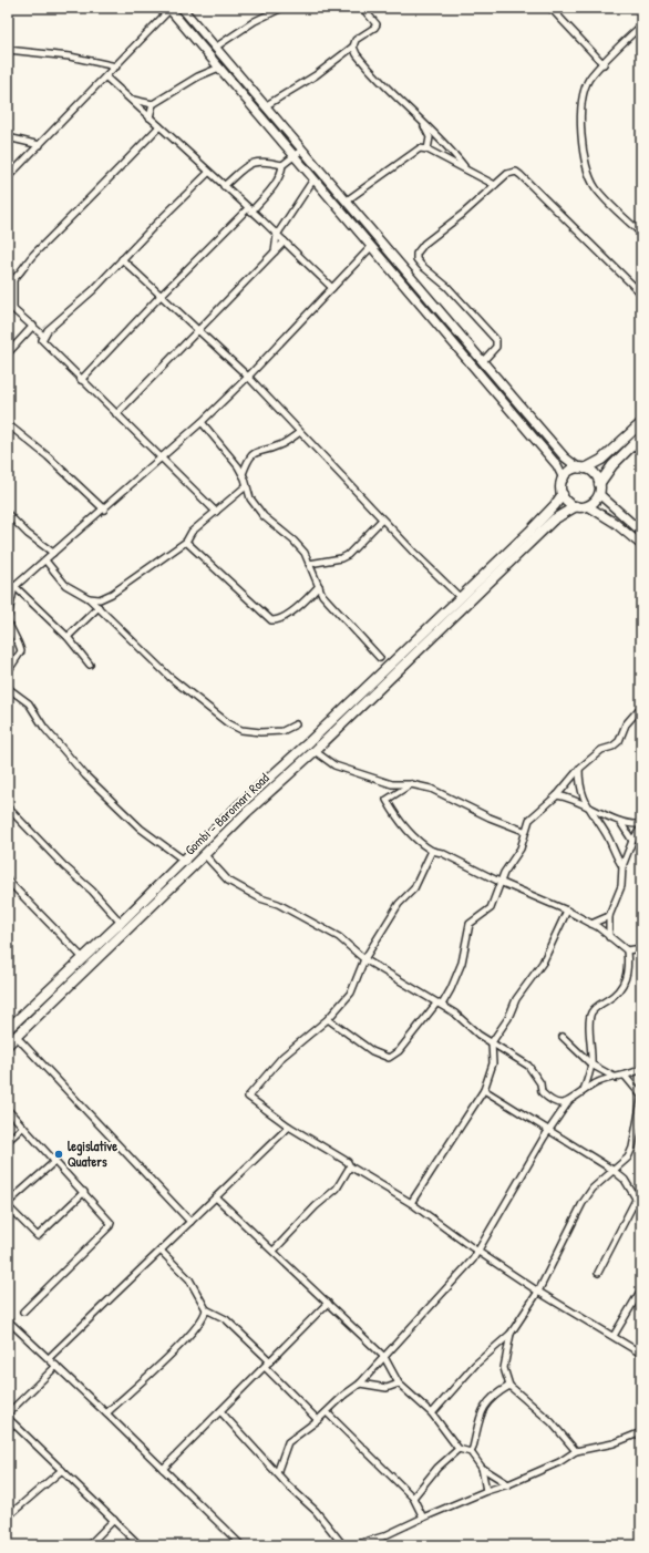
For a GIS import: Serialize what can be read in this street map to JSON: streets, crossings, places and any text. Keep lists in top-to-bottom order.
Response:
{
  "streets": {
    "main road": ["Gombi - Baromari Road"]
  },
  "places": ["legislative Quaters"]
}
